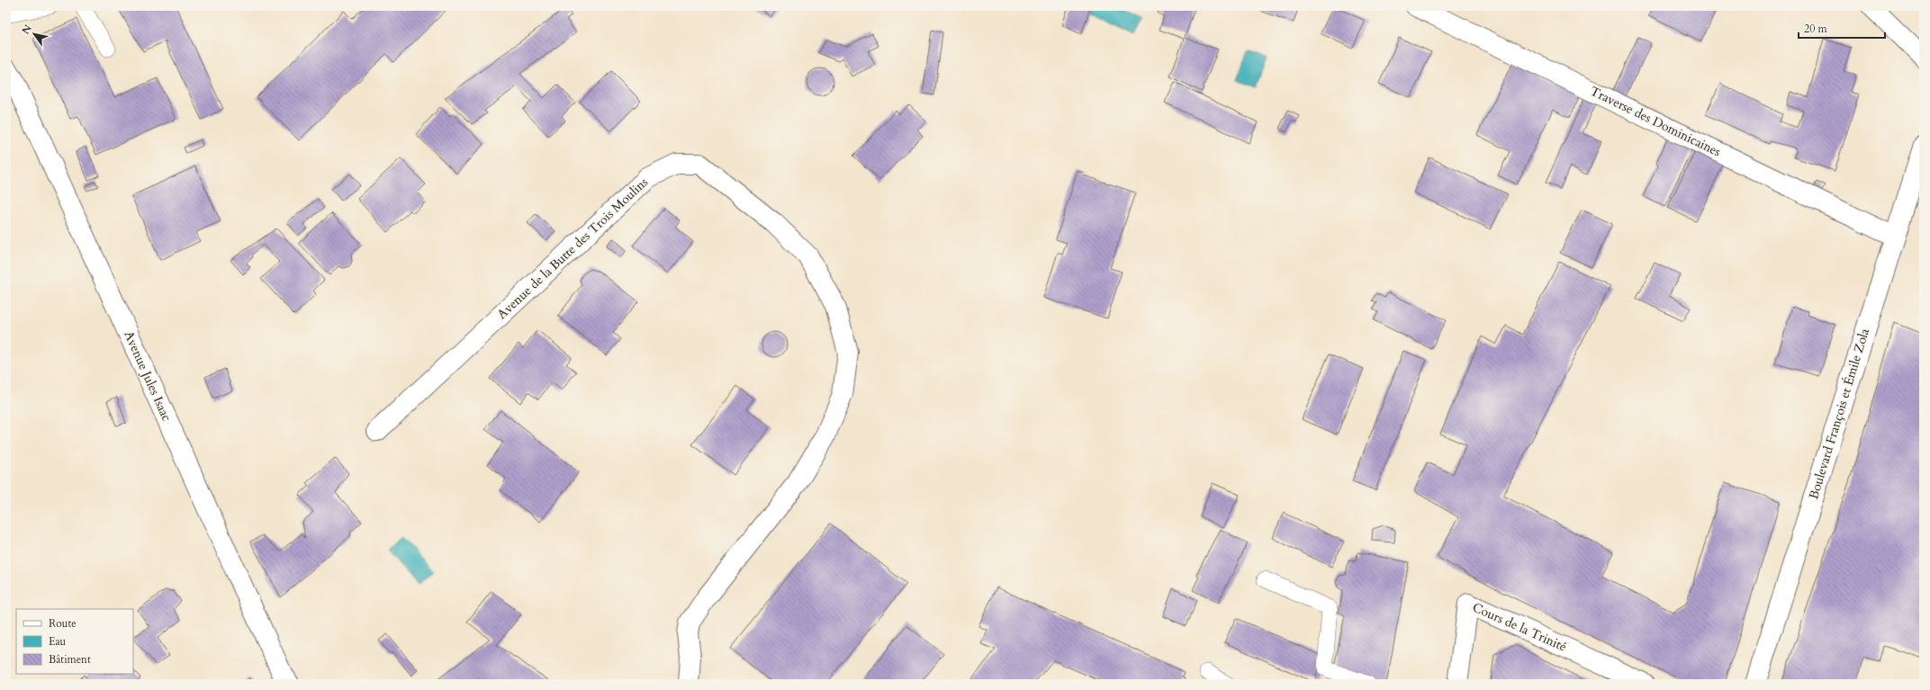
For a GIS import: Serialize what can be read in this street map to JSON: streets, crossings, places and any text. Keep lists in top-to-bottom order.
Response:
{
  "streets": {
    "street": [
      "Traverse des Dominicaines",
      "Avenue de la Butte des Trois Moulins",
      "Avenue Jules Isaac",
      "Boulevard François et Émile Zola",
      "Cours de la Trinité"
    ]
  },
  "crossings": [
    ["Traverse des Dominicaines", "Boulevard François et Émile Zola"]
  ],
  "legend": ["Route", "Eau", "Bâtiment"],
  "scale_bar": "20 m",
  "north": "top left"
}
